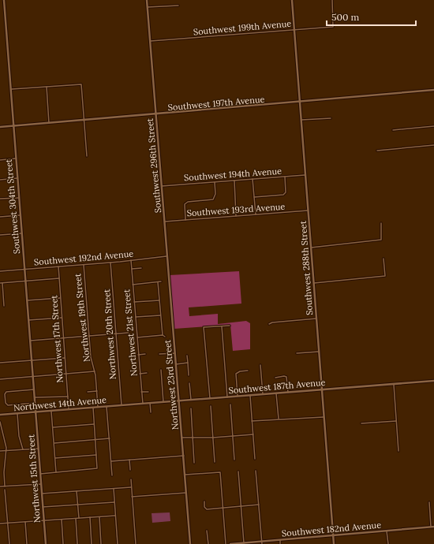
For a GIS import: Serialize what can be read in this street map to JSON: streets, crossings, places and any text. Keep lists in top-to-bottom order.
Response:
{
  "streets": {
    "street": [
      "Southwest 199th Avenue",
      "Southwest 197th Avenue",
      "Southwest 296th Street",
      "Southwest 194th Avenue",
      "Southwest 304th Street",
      "Southwest 193rd Avenue",
      "Southwest 192nd Avenue",
      "Southwest 288th Street",
      "Northwest 19th Street",
      "Northwest 21st Street",
      "Northwest 20th Street",
      "Northwest 17th Street",
      "Northwest 23rd Street",
      "Southwest 187th Avenue",
      "Northwest 14th Avenue",
      "Northwest 15th Street",
      "Southwest 182nd Avenue"
    ]
  },
  "crossings": [
    ["Southwest 199th Avenue", "Southwest 296th Street"],
    ["Southwest 199th Avenue", "Southwest 288th Street"],
    ["Southwest 197th Avenue", "Southwest 296th Street"],
    ["Southwest 197th Avenue", "Southwest 304th Street"],
    ["Southwest 197th Avenue", "Southwest 288th Street"],
    ["Southwest 296th Street", "Southwest 194th Avenue"],
    ["Southwest 296th Street", "Southwest 193rd Avenue"],
    ["Southwest 296th Street", "Southwest 192nd Avenue"],
    ["Southwest 296th Street", "Northwest 23rd Street"],
    ["Southwest 194th Avenue", "Southwest 288th Street"],
    ["Southwest 304th Street", "Southwest 192nd Avenue"],
    ["Southwest 304th Street", "Northwest 14th Avenue"],
    ["Southwest 304th Street", "Northwest 15th Street"],
    ["Southwest 193rd Avenue", "Southwest 288th Street"],
    ["Southwest 192nd Avenue", "Northwest 19th Street"],
    ["Southwest 192nd Avenue", "Northwest 21st Street"],
    ["Southwest 192nd Avenue", "Northwest 20th Street"],
    ["Southwest 192nd Avenue", "Northwest 17th Street"],
    ["Southwest 288th Street", "Southwest 187th Avenue"],
    ["Southwest 288th Street", "Southwest 182nd Avenue"],
    ["Northwest 19th Street", "Northwest 14th Avenue"],
    ["Northwest 21st Street", "Southwest 187th Avenue"],
    ["Northwest 20th Street", "Southwest 187th Avenue"],
    ["Northwest 20th Street", "Northwest 14th Avenue"],
    ["Northwest 17th Street", "Northwest 14th Avenue"],
    ["Northwest 23rd Street", "Southwest 187th Avenue"],
    ["Southwest 187th Avenue", "Northwest 14th Avenue"],
    ["Northwest 14th Avenue", "Northwest 15th Street"]
  ],
  "scale_bar": "500 m"
}
